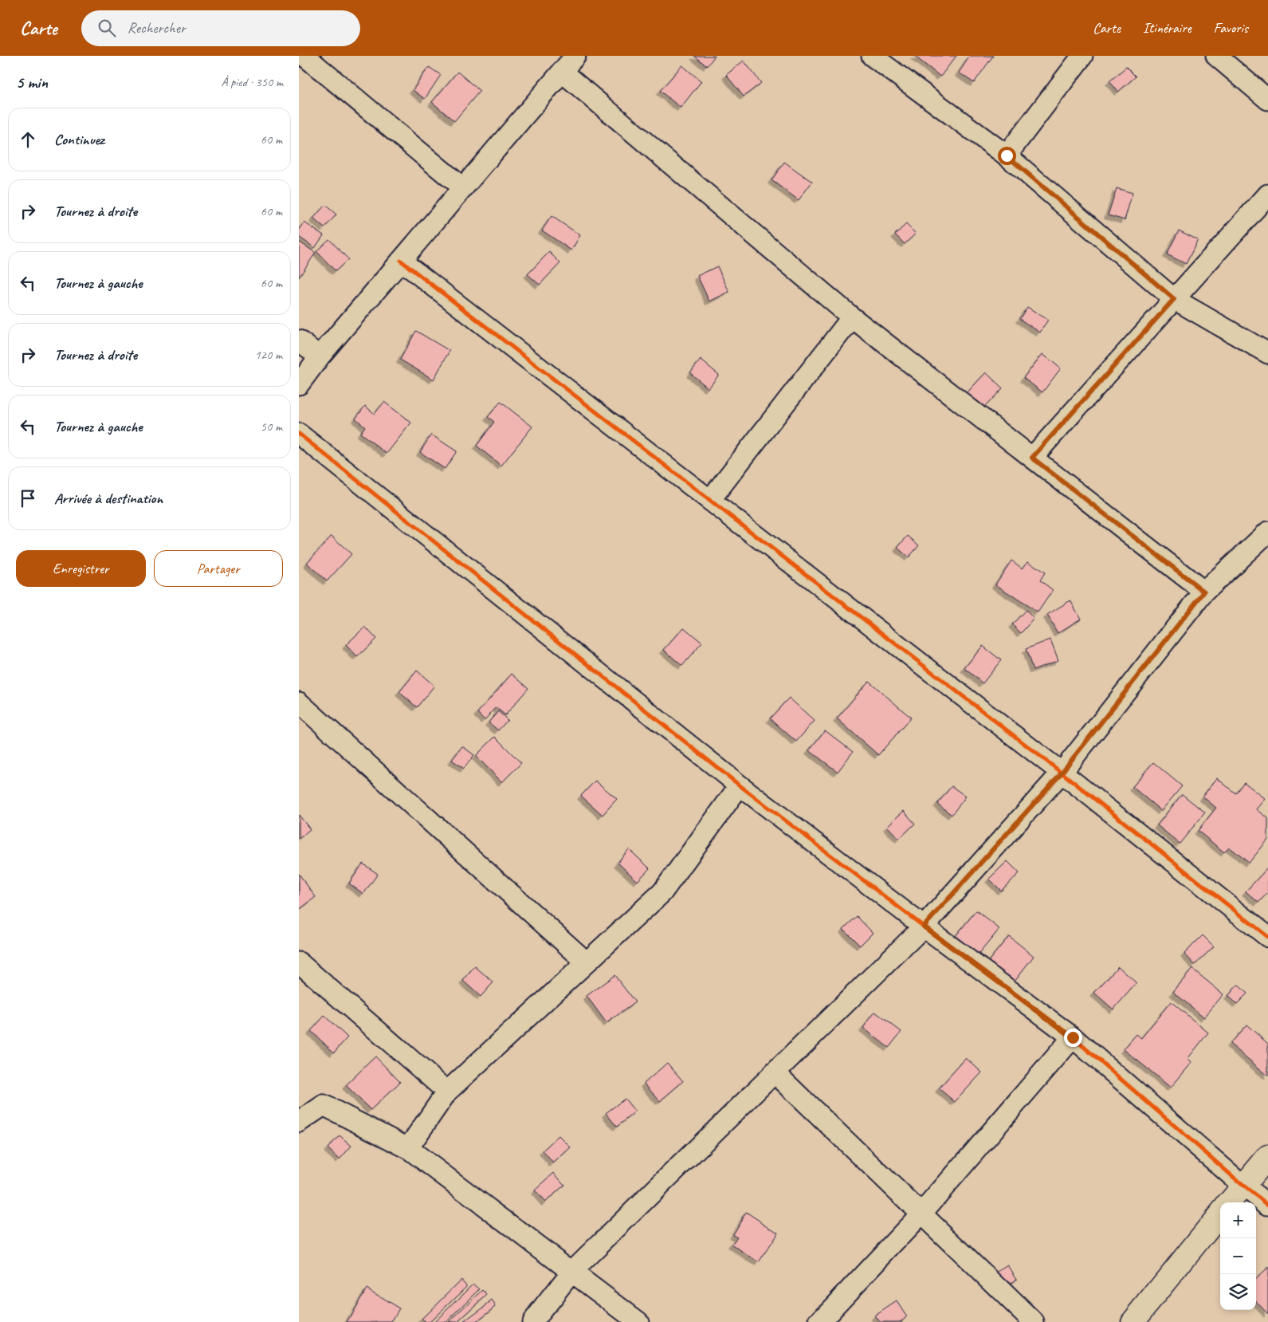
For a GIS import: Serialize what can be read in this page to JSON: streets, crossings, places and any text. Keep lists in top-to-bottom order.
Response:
{
  "page": {
    "header": "Carte",
    "search": "Rechercher",
    "nav": ["Carte", "Itinéraire", "Favoris"],
    "heading": ["5 min", "À pied · 350 m"],
    "list": [
      ["Continuez", "60 m"],
      ["Tournez à droite", "60 m"],
      ["Tournez à gauche", "60 m"],
      ["Tournez à droite", "120 m"],
      ["Tournez à gauche", "50 m"],
      "Arrivée à destination"
    ],
    "buttons": ["Enregistrer", "Partager"],
    "map_buttons": ["+", "−"]
  }
}
